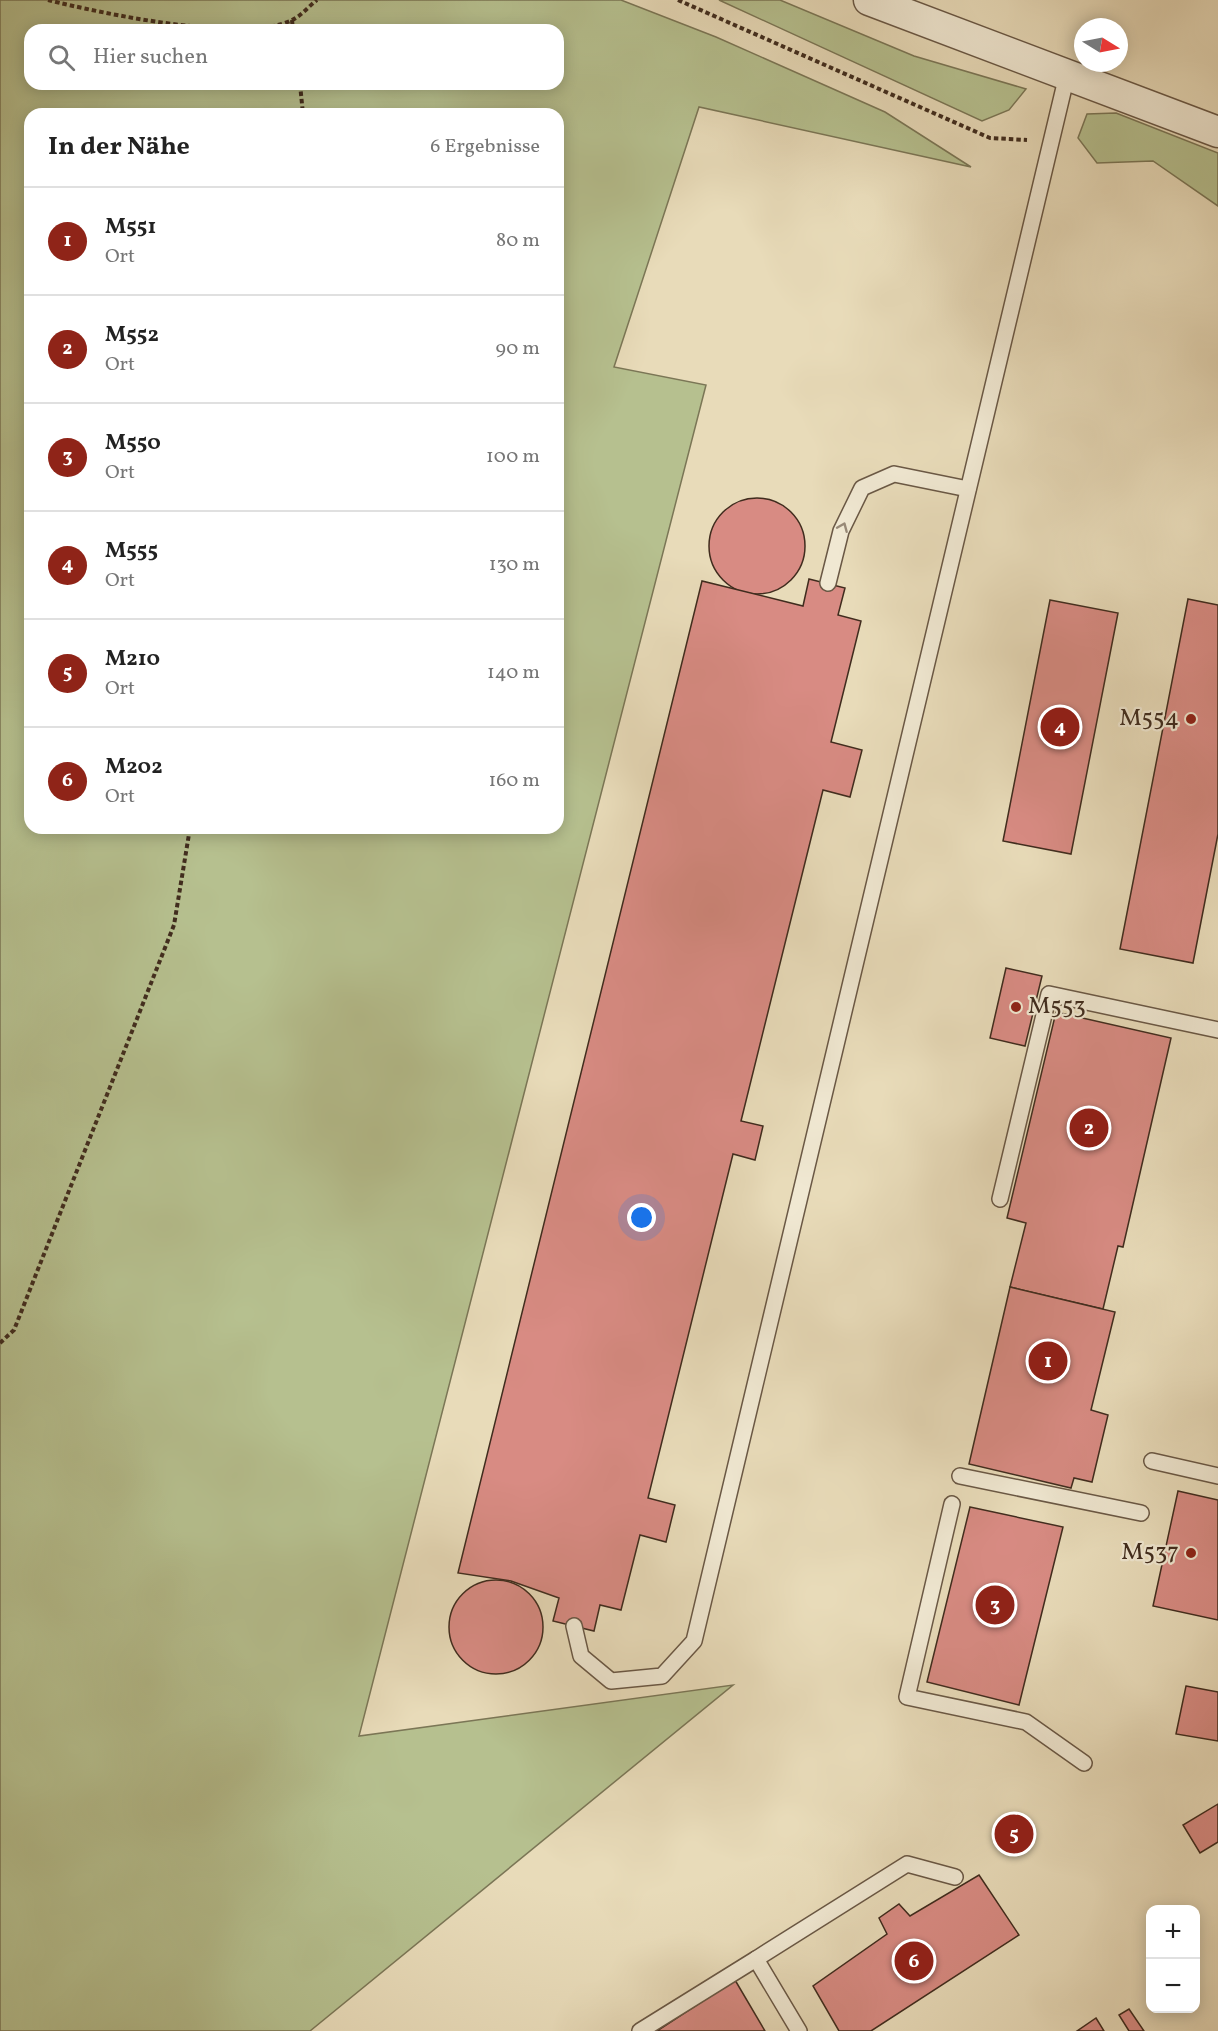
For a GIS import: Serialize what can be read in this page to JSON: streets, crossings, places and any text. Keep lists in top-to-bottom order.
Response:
{
  "places": ["M554", "M553", "M537"],
  "north": "right",
  "page": {
    "search": "Hier suchen",
    "heading": ["In der Nähe", "6 Ergebnisse"],
    "list": [
      {
        "mark": "1",
        "name": "M551",
        "note": "Ort",
        "value": "80 m"
      },
      {
        "mark": "2",
        "name": "M552",
        "note": "Ort",
        "value": "90 m"
      },
      {
        "mark": "3",
        "name": "M550",
        "note": "Ort",
        "value": "100 m"
      },
      {
        "mark": "4",
        "name": "M555",
        "note": "Ort",
        "value": "130 m"
      },
      {
        "mark": "5",
        "name": "M210",
        "note": "Ort",
        "value": "140 m"
      },
      {
        "mark": "6",
        "name": "M202",
        "note": "Ort",
        "value": "160 m"
      }
    ],
    "pins": [
      "4",
      "2",
      "1",
      "3",
      "5",
      "6"
    ],
    "map_buttons": ["+", "−"]
  }
}
